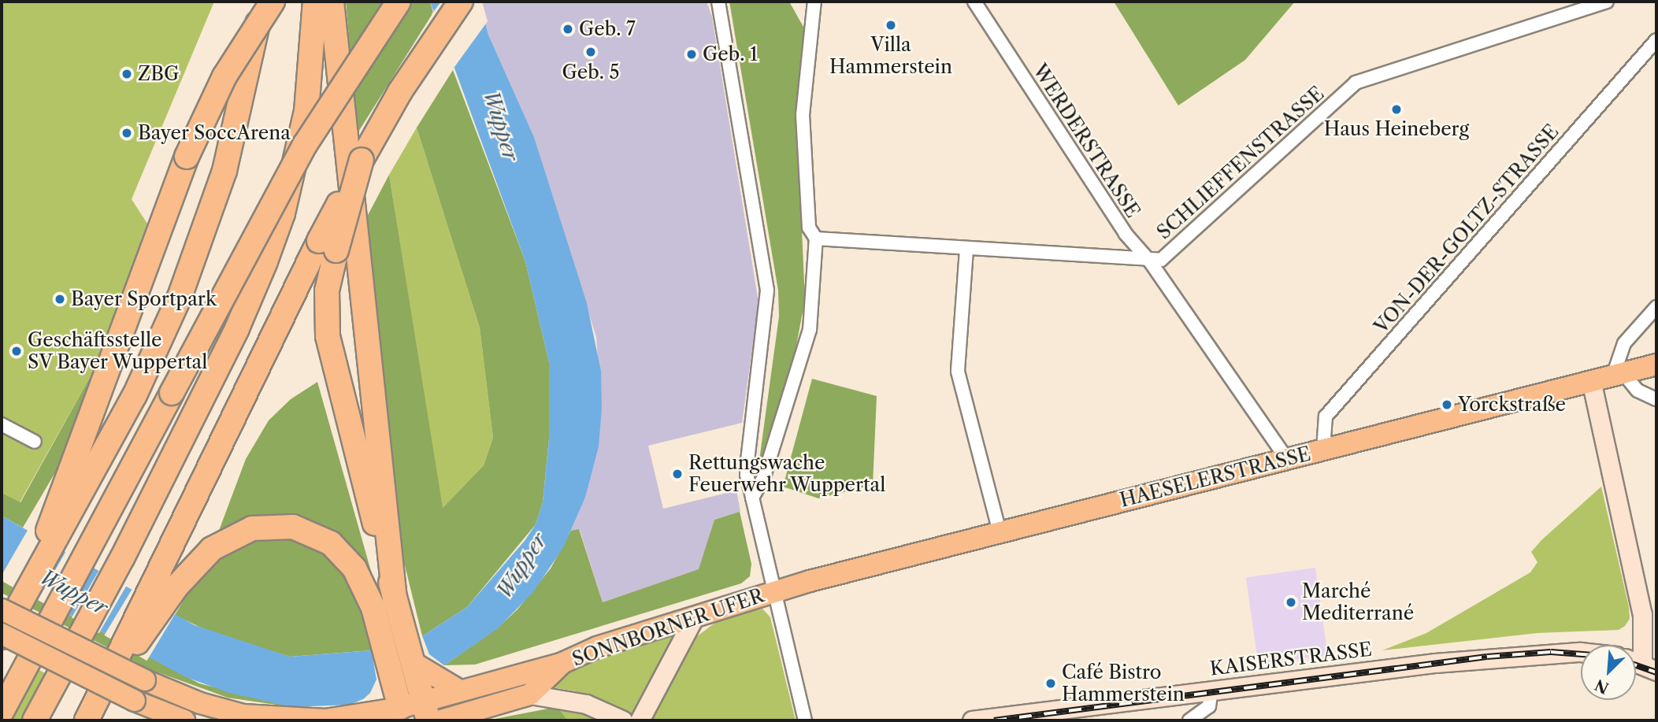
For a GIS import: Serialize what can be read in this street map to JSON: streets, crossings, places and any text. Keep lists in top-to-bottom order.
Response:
{
  "streets": {
    "main road": ["HAESELERSTRASSE", "SONNBORNER UFER", "KAISERSTRASSE"],
    "street": ["WERDERSTRASSE", "SCHLIEFFENSTRASSE", "VON-DER-GOLTZ-STRASSE"]
  },
  "crossings": [
    ["WERDERSTRASSE", "SCHLIEFFENSTRASSE"],
    ["WERDERSTRASSE", "HAESELERSTRASSE"],
    ["VON-DER-GOLTZ-STRASSE", "HAESELERSTRASSE"],
    ["HAESELERSTRASSE", "SONNBORNER UFER"]
  ],
  "water": ["Wupper"],
  "places": [
    "Villa Hammerstein",
    "Geb. 7",
    "Geb. 5",
    "Geb. 1",
    "ZBG",
    "Haus Heineberg",
    "Bayer SoccArena",
    "Bayer Sportpark",
    "Geschäftsstelle SV Bayer Wuppertal",
    "Yorckstraße",
    "Rettungswache Feuerwehr Wuppertal",
    "Marché Mediterrané",
    "Café Bistro Hammerstein"
  ],
  "north": "bottom left"
}
